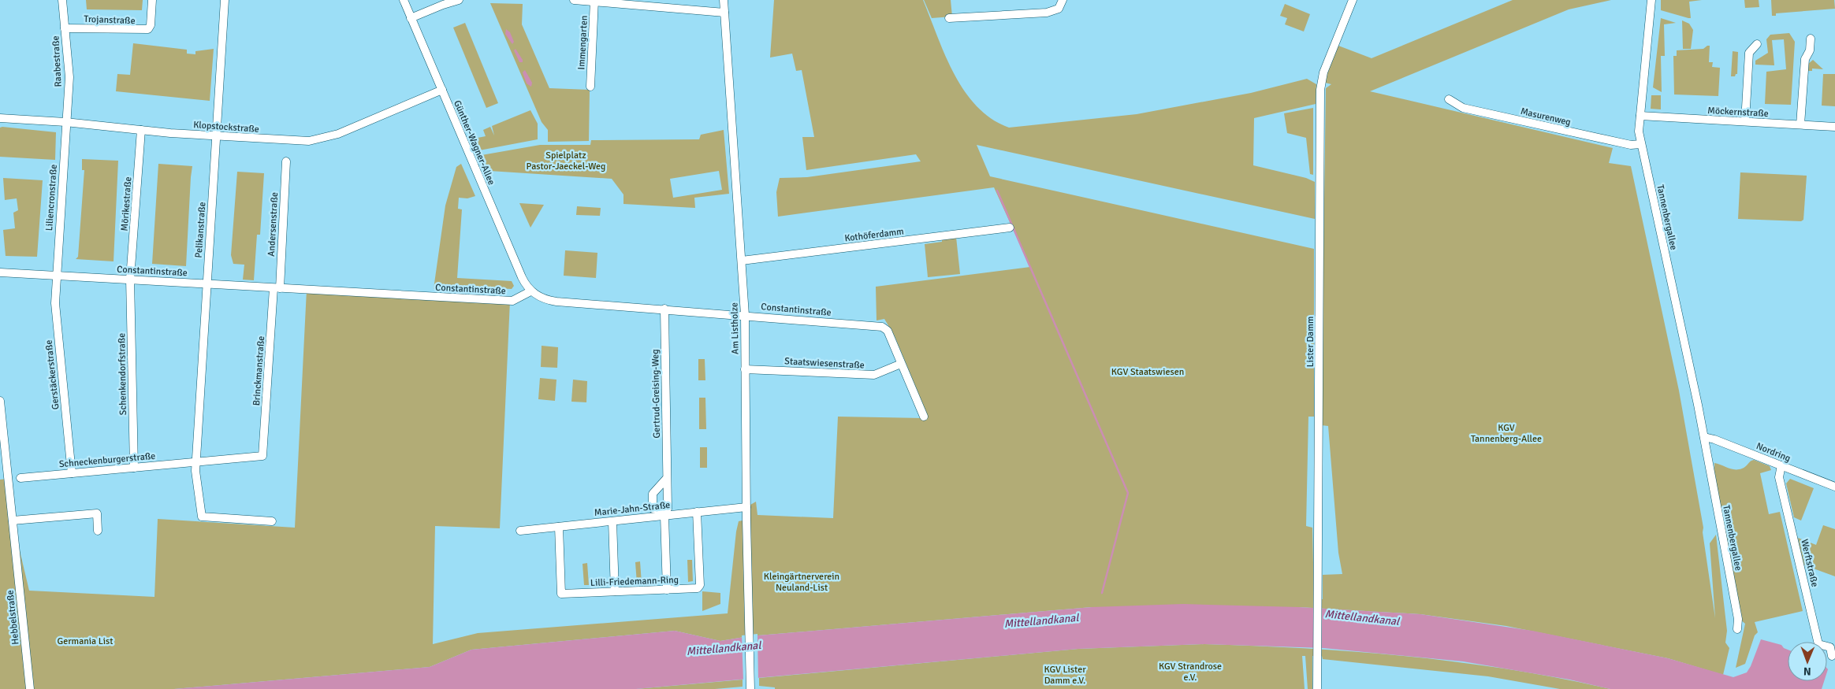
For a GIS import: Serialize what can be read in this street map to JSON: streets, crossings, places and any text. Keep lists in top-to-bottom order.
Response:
{
  "streets": {
    "street": [
      "Trojanstraße",
      "Immengarten",
      "Raabestraße",
      "Möckernstraße",
      "Masurenweg",
      "Klopstockstraße",
      "Günther-Wagner-Allee",
      "Liliencronstraße",
      "Mörikestraße",
      "Tannenbergallee",
      "Andersenstraße",
      "Pelikanstraße",
      "Kothöferdamm",
      "Constantinstraße",
      "Am Listholze",
      "Lister Damm",
      "Staatswiesenstraße",
      "Brinckmanstraße",
      "Schenkendorfstraße",
      "Gerstäckerstraße",
      "Gertrud-Greising-Weg",
      "Nordring",
      "Schneckenburgerstraße",
      "Marie-Jahn-Straße",
      "Werftstraße",
      "Lilli-Friedemann-Ring",
      "Hebbelstraße"
    ]
  },
  "crossings": [
    ["Trojanstraße", "Raabestraße"],
    ["Raabestraße", "Klopstockstraße"],
    ["Raabestraße", "Liliencronstraße"],
    ["Möckernstraße", "Tannenbergallee"],
    ["Masurenweg", "Tannenbergallee"],
    ["Klopstockstraße", "Günther-Wagner-Allee"],
    ["Klopstockstraße", "Liliencronstraße"],
    ["Klopstockstraße", "Mörikestraße"],
    ["Klopstockstraße", "Pelikanstraße"],
    ["Günther-Wagner-Allee", "Constantinstraße"],
    ["Liliencronstraße", "Constantinstraße"],
    ["Liliencronstraße", "Gerstäckerstraße"],
    ["Mörikestraße", "Constantinstraße"],
    ["Mörikestraße", "Schenkendorfstraße"],
    ["Tannenbergallee", "Nordring"],
    ["Andersenstraße", "Constantinstraße"],
    ["Andersenstraße", "Brinckmanstraße"],
    ["Pelikanstraße", "Constantinstraße"],
    ["Pelikanstraße", "Schneckenburgerstraße"],
    ["Kothöferdamm", "Am Listholze"],
    ["Constantinstraße", "Am Listholze"],
    ["Constantinstraße", "Staatswiesenstraße"],
    ["Constantinstraße", "Brinckmanstraße"],
    ["Constantinstraße", "Schenkendorfstraße"],
    ["Constantinstraße", "Gerstäckerstraße"],
    ["Constantinstraße", "Gertrud-Greising-Weg"],
    ["Am Listholze", "Staatswiesenstraße"],
    ["Am Listholze", "Marie-Jahn-Straße"],
    ["Brinckmanstraße", "Schneckenburgerstraße"],
    ["Schenkendorfstraße", "Schneckenburgerstraße"],
    ["Gerstäckerstraße", "Schneckenburgerstraße"],
    ["Nordring", "Werftstraße"],
    ["Marie-Jahn-Straße", "Lilli-Friedemann-Ring"]
  ],
  "water": ["Mittellandkanal"],
  "parks": [
    "Spielplatz Pastor-Jaeckel-Weg",
    "KGV Staatswiesen",
    "KGV Tannenberg-Allee",
    "Kleingärtnerverein Neuland-List",
    "Germania List",
    "KGV Strandrose e.V.",
    "KGV Lister Damm e.V."
  ],
  "north": "bottom"
}
